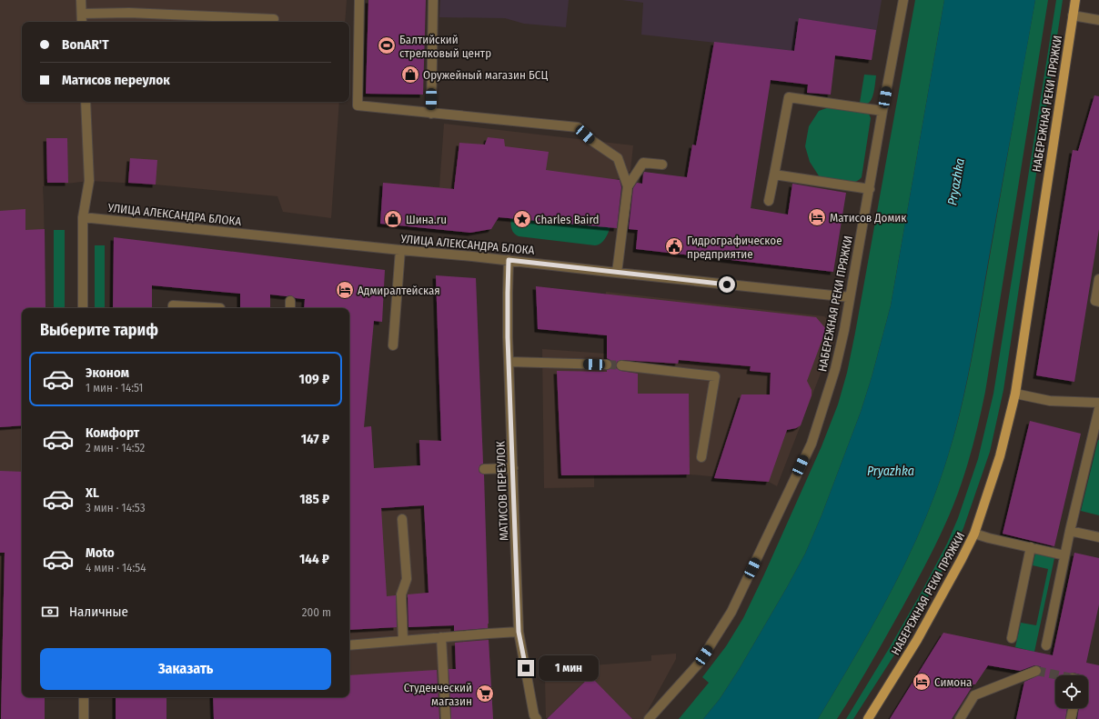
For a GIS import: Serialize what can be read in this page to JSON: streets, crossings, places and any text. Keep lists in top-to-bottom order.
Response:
{
  "streets": {
    "main road": ["НАБЕРЕЖНАЯ РЕКИ ПРЯЖКИ"],
    "street": ["УЛИЦА АЛЕКСАНДРА БЛОКА", "МАТИСОВ ПЕРЕУЛОК"]
  },
  "crossings": [
    ["НАБЕРЕЖНАЯ РЕКИ ПРЯЖКИ", "УЛИЦА АЛЕКСАНДРА БЛОКА"],
    ["УЛИЦА АЛЕКСАНДРА БЛОКА", "МАТИСОВ ПЕРЕУЛОК"]
  ],
  "water": ["Pryazhka"],
  "places": {
    "sports": ["Балтийский стрелковый центр"],
    "shop": ["Оружейный магазин БСЦ", "Шина.ru"],
    "hotel": ["Матисов Домик", "Адмиралтейская", "Симона"],
    "place": ["Charles Baird"],
    "public building": ["Гидрографическое предприятие"],
    "supermarket": ["Студенческий магазин"]
  },
  "page": {
    "banner": ["BonAR'T", "Матисов переулок"],
    "heading": "Выберите тариф",
    "list": [
      {
        "name": "Эконом",
        "note": "1 мин · 14:51",
        "value": "109 ₽"
      },
      {
        "name": "Комфорт",
        "note": "2 мин · 14:52",
        "value": "147 ₽"
      },
      {
        "name": "XL",
        "note": "3 мин · 14:53",
        "value": "185 ₽"
      },
      {
        "name": "Moto",
        "note": "4 мин · 14:54",
        "value": "144 ₽"
      }
    ],
    "pay": ["Наличные", "200 m"],
    "buttons": "Заказать",
    "bubble": "1 мин"
  }
}
